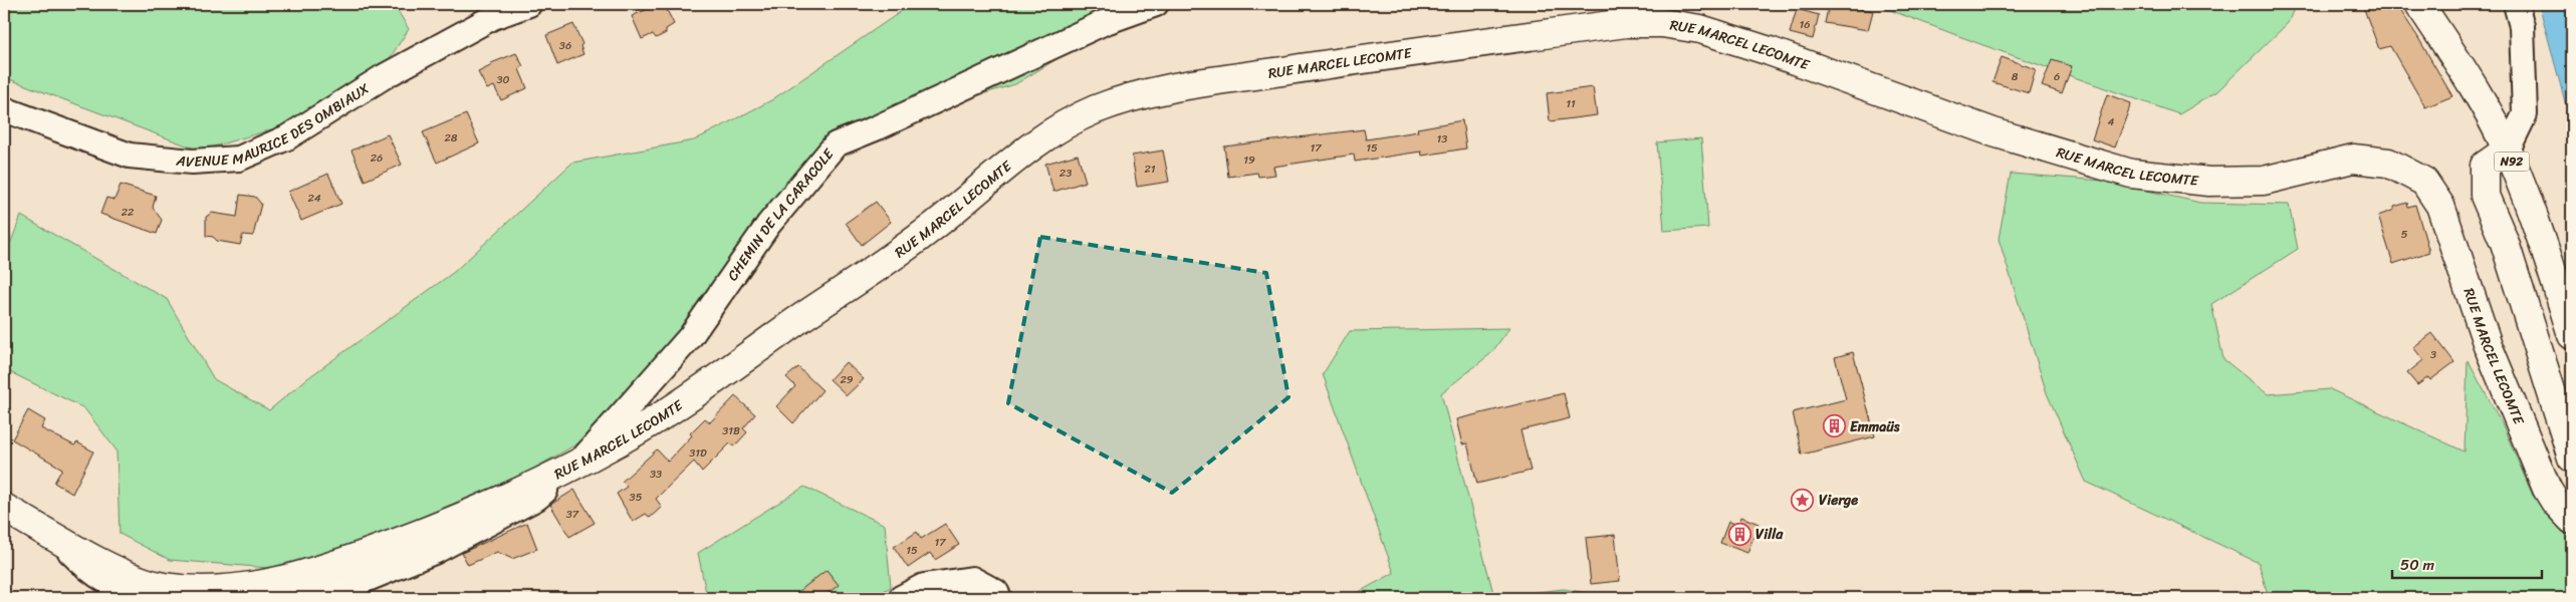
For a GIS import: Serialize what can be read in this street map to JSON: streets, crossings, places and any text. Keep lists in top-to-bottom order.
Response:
{
  "streets": {
    "street": [
      "RUE MARCEL LECOMTE",
      "AVENUE MAURICE DES OMBIAUX",
      "N92",
      "CHEMIN DE LA CARACOLE"
    ]
  },
  "crossings": [
    ["RUE MARCEL LECOMTE", "CHEMIN DE LA CARACOLE"]
  ],
  "places": {
    "building": ["Emmaüs", "Villa"],
    "place": ["Vierge"]
  },
  "house_numbers": [
    "16",
    "36",
    "8",
    "6",
    "30",
    "11",
    "4",
    "28",
    "13",
    "17",
    "15",
    "26",
    "19",
    "21",
    "23",
    "24",
    "22",
    "5",
    "3",
    "29",
    "31B",
    "31D",
    "33",
    "35",
    "37",
    "17",
    "15"
  ],
  "scale_bar": "50 m"
}
